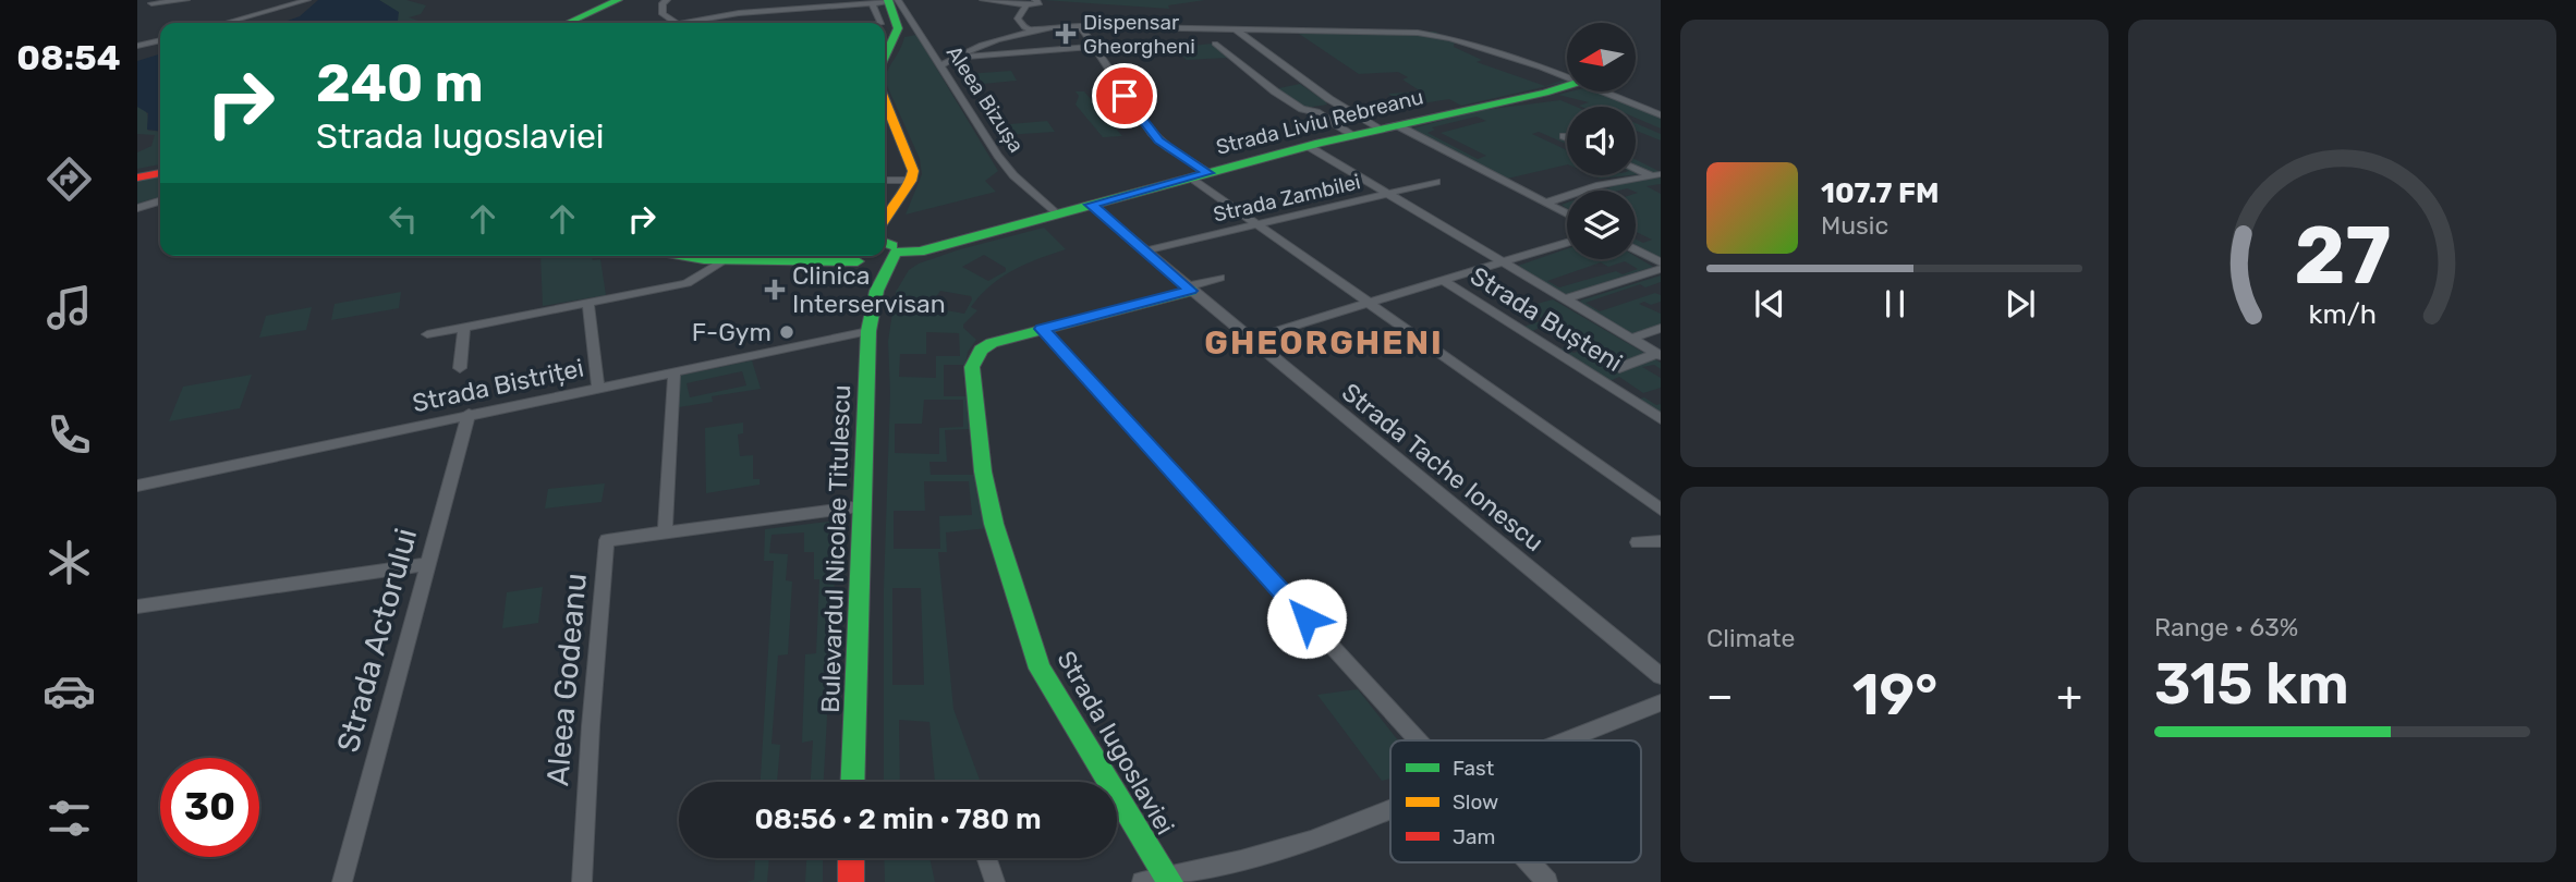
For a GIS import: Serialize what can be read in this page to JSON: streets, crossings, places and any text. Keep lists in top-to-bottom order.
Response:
{
  "streets": {
    "main road": ["Strada Liviu Rebreanu", "Bulevardul Nicolae Titulescu", "Strada Iugoslaviei"],
    "street": [
      "Aleea Bizușa",
      "Strada Zambilei",
      "Strada Bușteni",
      "Strada Bistriței",
      "Strada Tache Ionescu",
      "Strada Actorului",
      "Aleea Godeanu"
    ]
  },
  "crossings": [
    ["Aleea Bizușa", "Strada Liviu Rebreanu"],
    ["Strada Liviu Rebreanu", "Strada Tache Ionescu"],
    ["Strada Liviu Rebreanu", "Bulevardul Nicolae Titulescu"],
    ["Strada Zambilei", "Strada Tache Ionescu"],
    ["Strada Bistriței", "Bulevardul Nicolae Titulescu"],
    ["Strada Bistriței", "Strada Actorului"],
    ["Strada Tache Ionescu", "Strada Iugoslaviei"],
    ["Bulevardul Nicolae Titulescu", "Aleea Godeanu"]
  ],
  "districts": ["GHEORGHENI"],
  "places": {
    "health": ["Dispensar Gheorgheni", "Clinica Interservisan"],
    "other": ["F-Gym"]
  },
  "legend": ["Fast", "Slow", "Jam"],
  "north": "left",
  "page": {
    "tabs": "08:54",
    "turn": ["240 m", "Strada Iugoslaviei"],
    "song": ["107.7 FM", "Music"],
    "tile": [
      "Climate",
      ["Range · 63%", "315 km"]
    ],
    "heat": ["−", "19°", "+"],
    "limit": "30",
    "trip": "08:56 · 2 min · 780 m",
    "gauge": ["27", "km/h"]
  }
}
